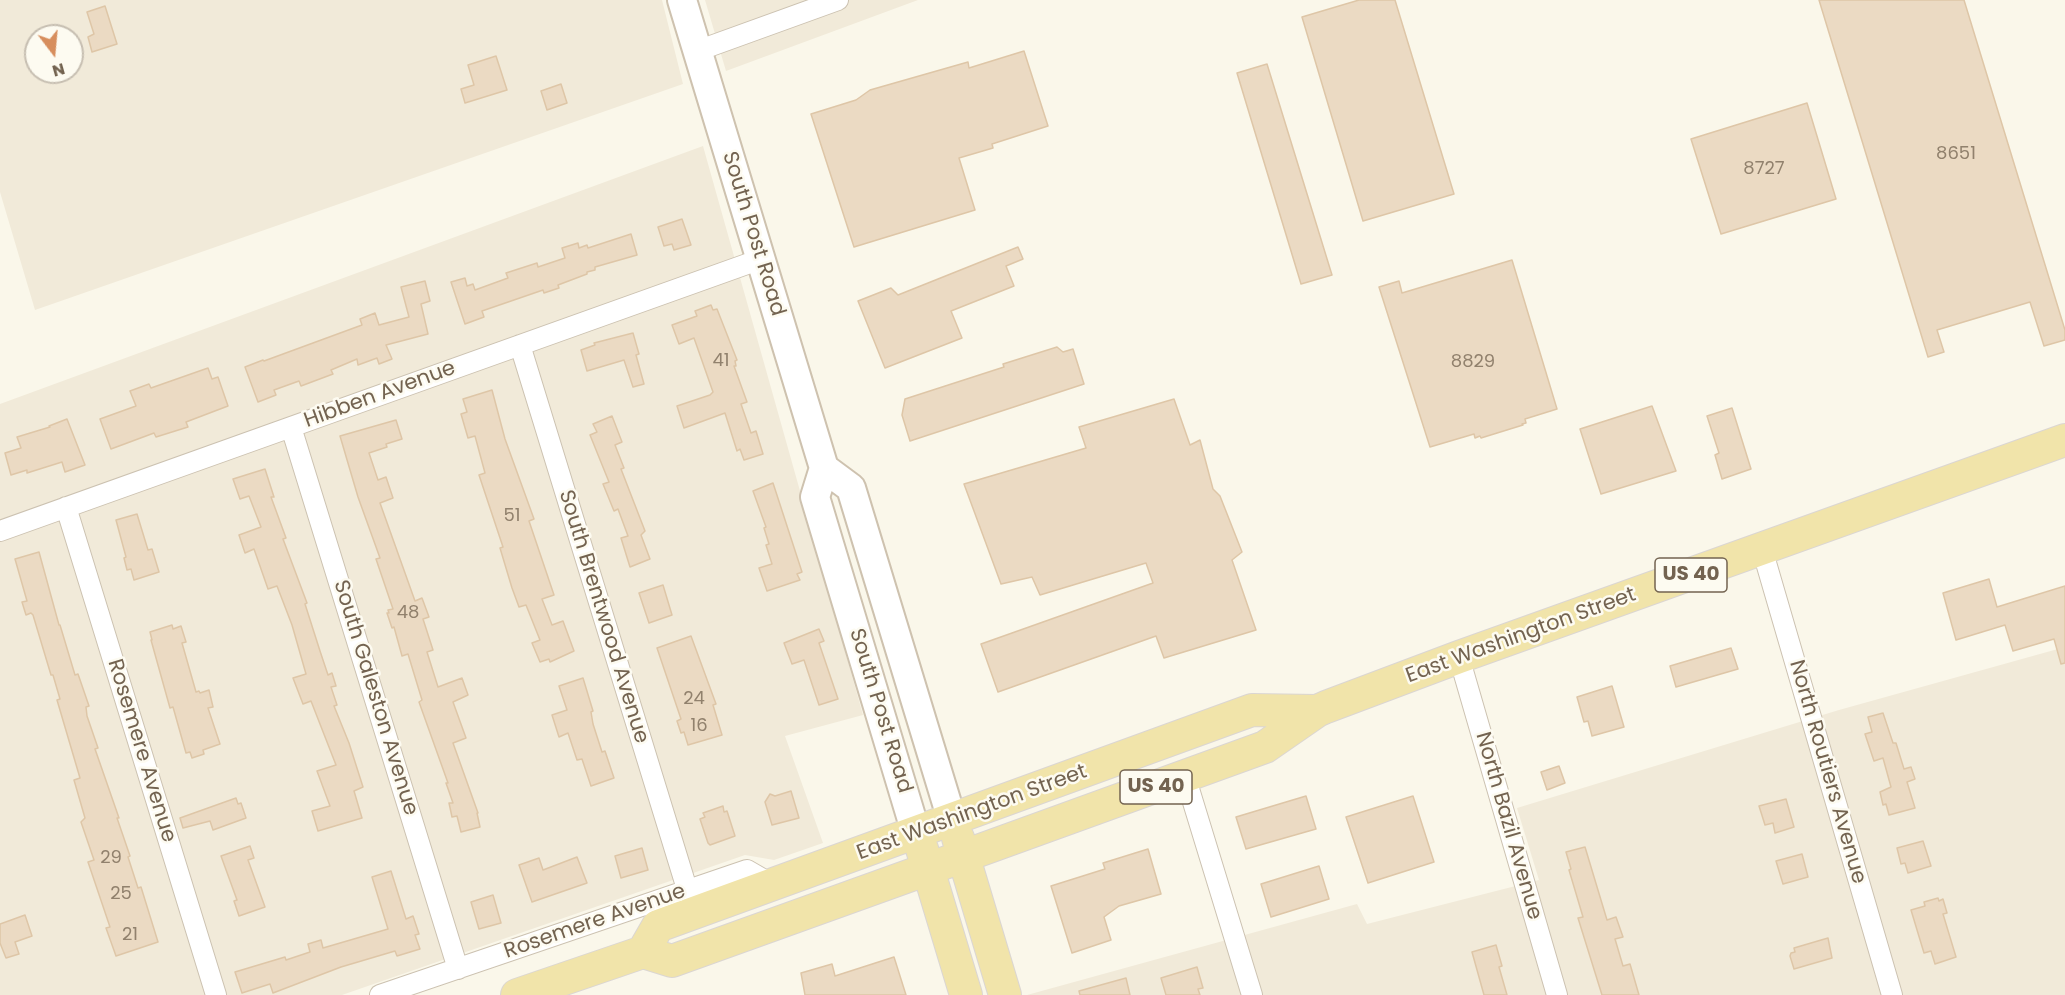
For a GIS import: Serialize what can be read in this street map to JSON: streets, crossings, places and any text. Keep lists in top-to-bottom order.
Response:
{
  "streets": {
    "main road": ["South Post Road", "US 40", "East Washington Street"],
    "street": [
      "Hibben Avenue",
      "South Brentwood Avenue",
      "South Galeston Avenue",
      "Rosemere Avenue",
      "North Routiers Avenue",
      "North Bazil Avenue"
    ]
  },
  "crossings": [
    ["South Post Road", "Hibben Avenue"],
    ["South Post Road", "East Washington Street"],
    ["Hibben Avenue", "South Brentwood Avenue"],
    ["Hibben Avenue", "South Galeston Avenue"],
    ["Hibben Avenue", "Rosemere Avenue"],
    ["South Brentwood Avenue", "Rosemere Avenue"],
    ["East Washington Street", "Rosemere Avenue"],
    ["East Washington Street", "North Routiers Avenue"],
    ["East Washington Street", "North Bazil Avenue"],
    ["South Galeston Avenue", "Rosemere Avenue"]
  ],
  "house_numbers": [
    "8651",
    "8727",
    "41",
    "8829",
    "51",
    "48",
    "24",
    "16",
    "29",
    "25",
    "21"
  ],
  "north": "bottom"
}
